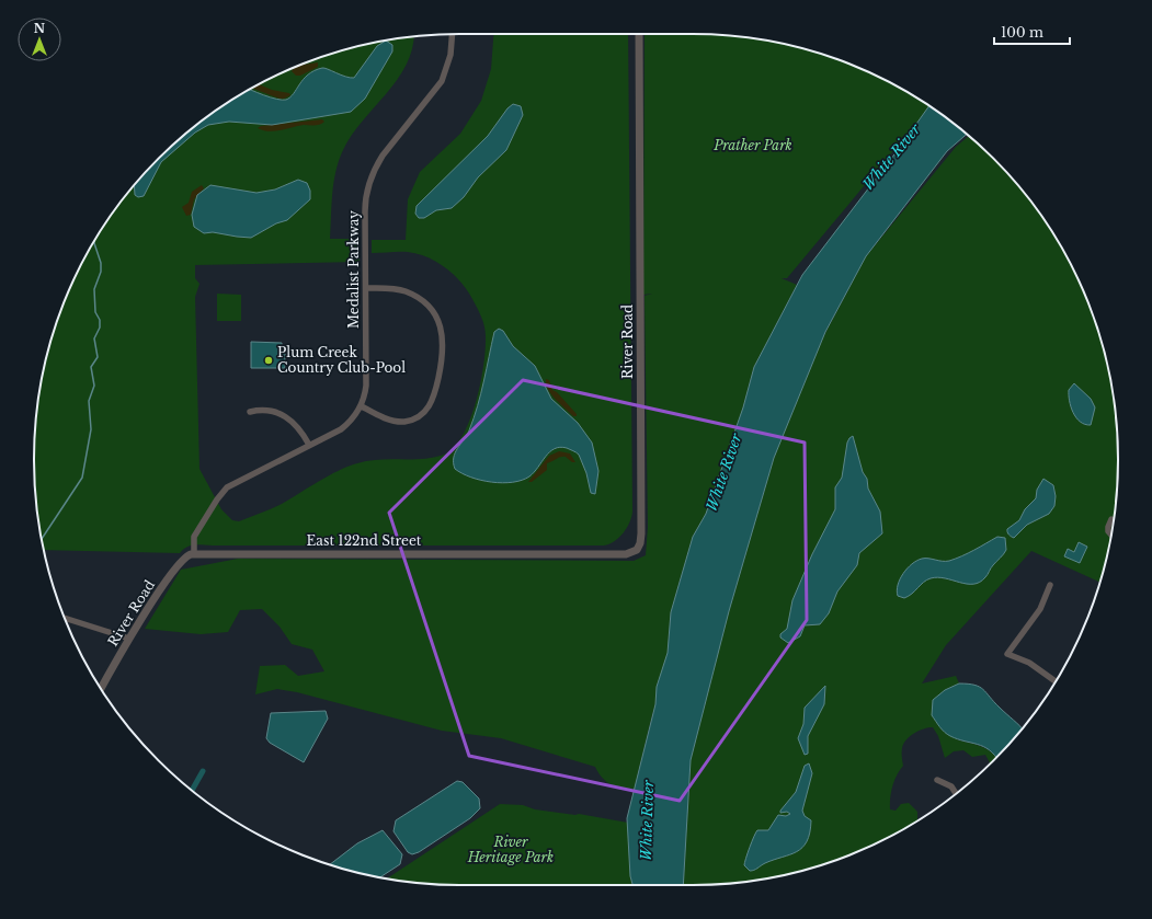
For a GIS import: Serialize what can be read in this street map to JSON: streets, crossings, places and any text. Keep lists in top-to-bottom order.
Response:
{
  "streets": {
    "street": ["Medalist Parkway", "River Road", "East 122nd Street"]
  },
  "crossings": [
    ["Medalist Parkway", "River Road"],
    ["Medalist Parkway", "East 122nd Street"],
    ["River Road", "East 122nd Street"]
  ],
  "water": ["White River"],
  "parks": ["Prather Park", "River Heritage Park"],
  "places": ["Plum Creek Country Club-Pool"],
  "scale_bar": "100 m",
  "north": "top"
}
